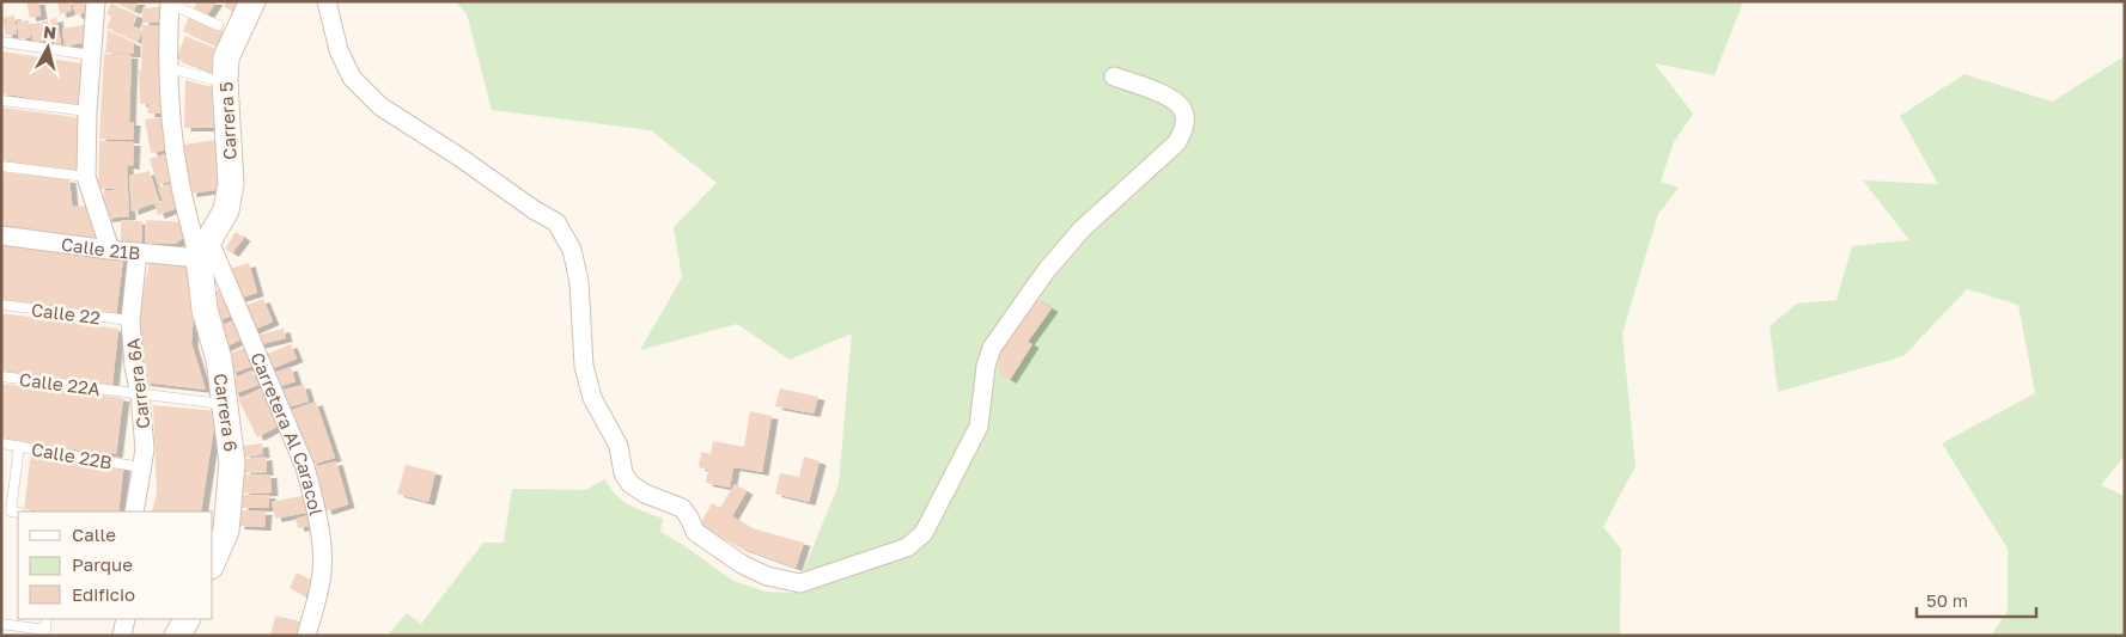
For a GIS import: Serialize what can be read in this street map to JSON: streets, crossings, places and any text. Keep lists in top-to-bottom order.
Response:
{
  "streets": {
    "street": [
      "Carrera 5",
      "Calle 21B",
      "Carrera 6A",
      "Carrera 6",
      "Carretera Al Caracol"
    ],
    "lane": ["Calle 22", "Calle 22A", "Calle 22B"]
  },
  "crossings": [
    ["Carrera 5", "Calle 21B"],
    ["Carrera 5", "Carrera 6"],
    ["Carrera 5", "Carretera Al Caracol"],
    ["Calle 21B", "Carrera 6A"],
    ["Calle 21B", "Carrera 6"],
    ["Calle 21B", "Carretera Al Caracol"],
    ["Calle 22", "Carrera 6A"],
    ["Calle 22A", "Carrera 6A"],
    ["Calle 22A", "Carrera 6"],
    ["Carrera 6A", "Calle 22B"],
    ["Carrera 6", "Carretera Al Caracol"]
  ],
  "legend": ["Calle", "Parque", "Edificio"],
  "scale_bar": "50 m",
  "north": "top"
}
